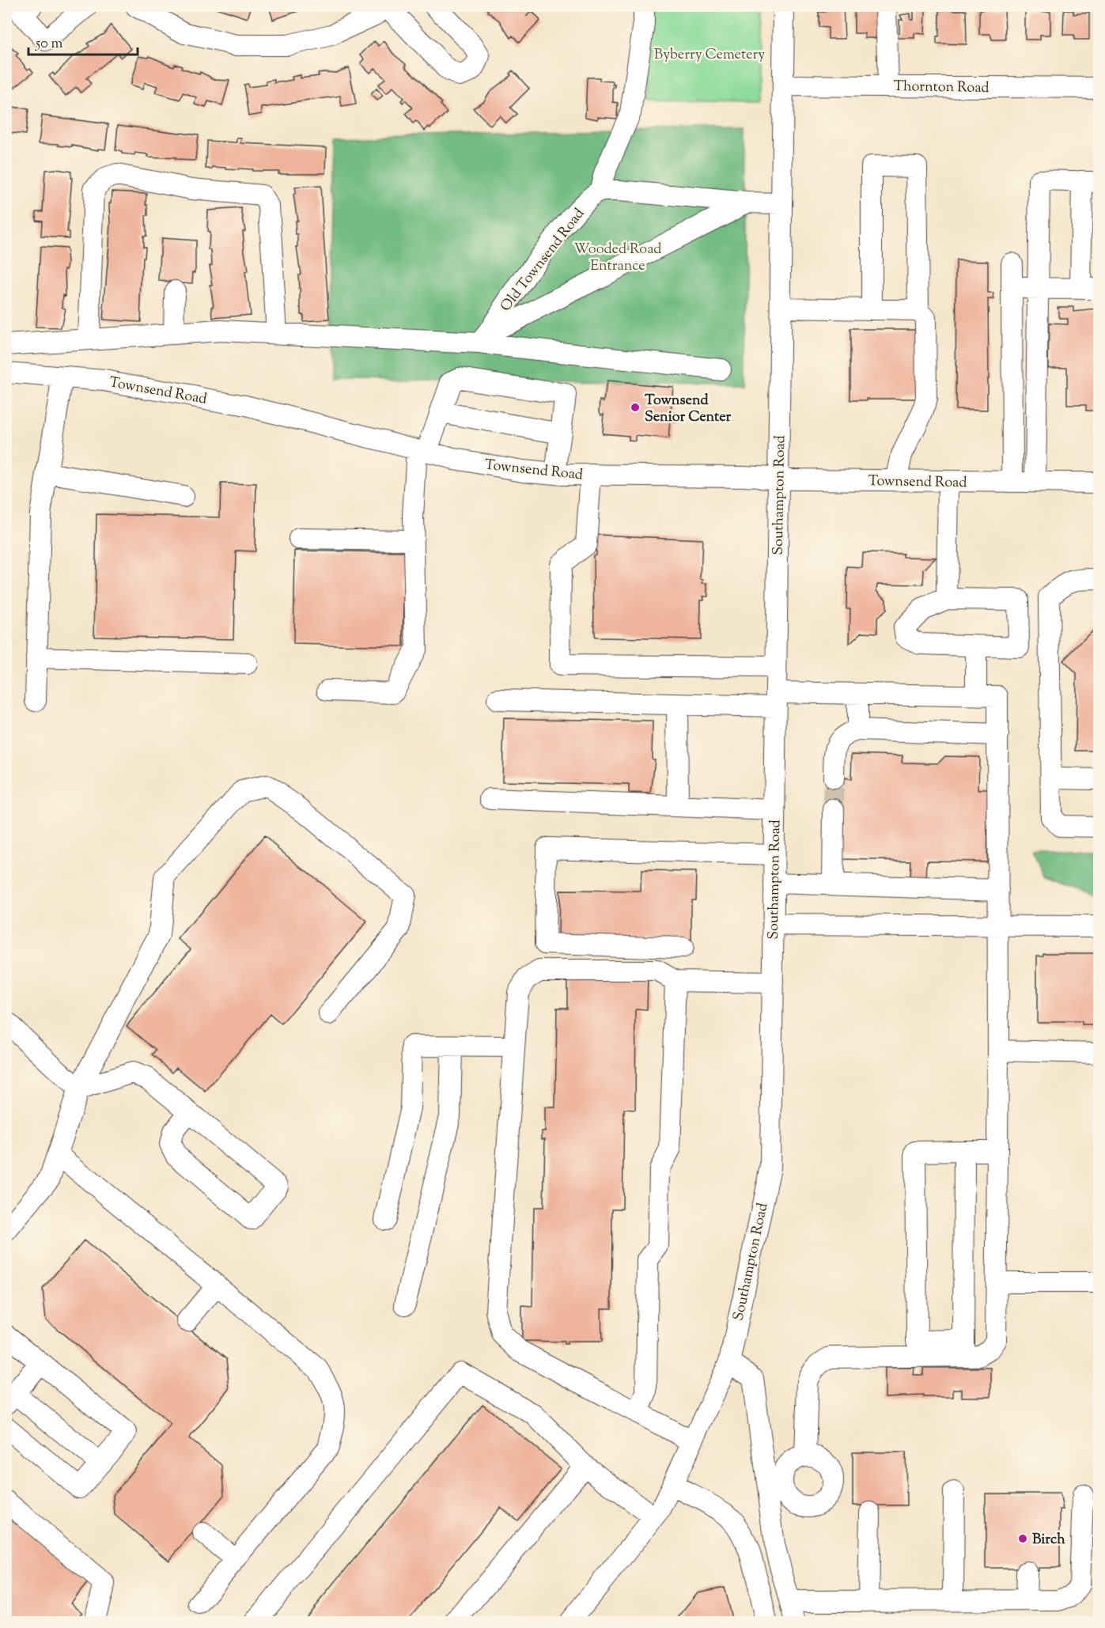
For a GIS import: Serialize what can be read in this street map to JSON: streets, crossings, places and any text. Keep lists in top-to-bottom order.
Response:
{
  "streets": {
    "street": [
      "Thornton Road",
      "Old Townsend Road",
      "Townsend Road",
      "Southampton Road"
    ]
  },
  "crossings": [
    ["Thornton Road", "Southampton Road"],
    ["Old Townsend Road", "Southampton Road"],
    ["Townsend Road", "Southampton Road"]
  ],
  "parks": ["Byberry Cemetery", "Wooded Road Entrance"],
  "places": ["Townsend Senior Center", "Birch"],
  "scale_bar": "50 m"
}
